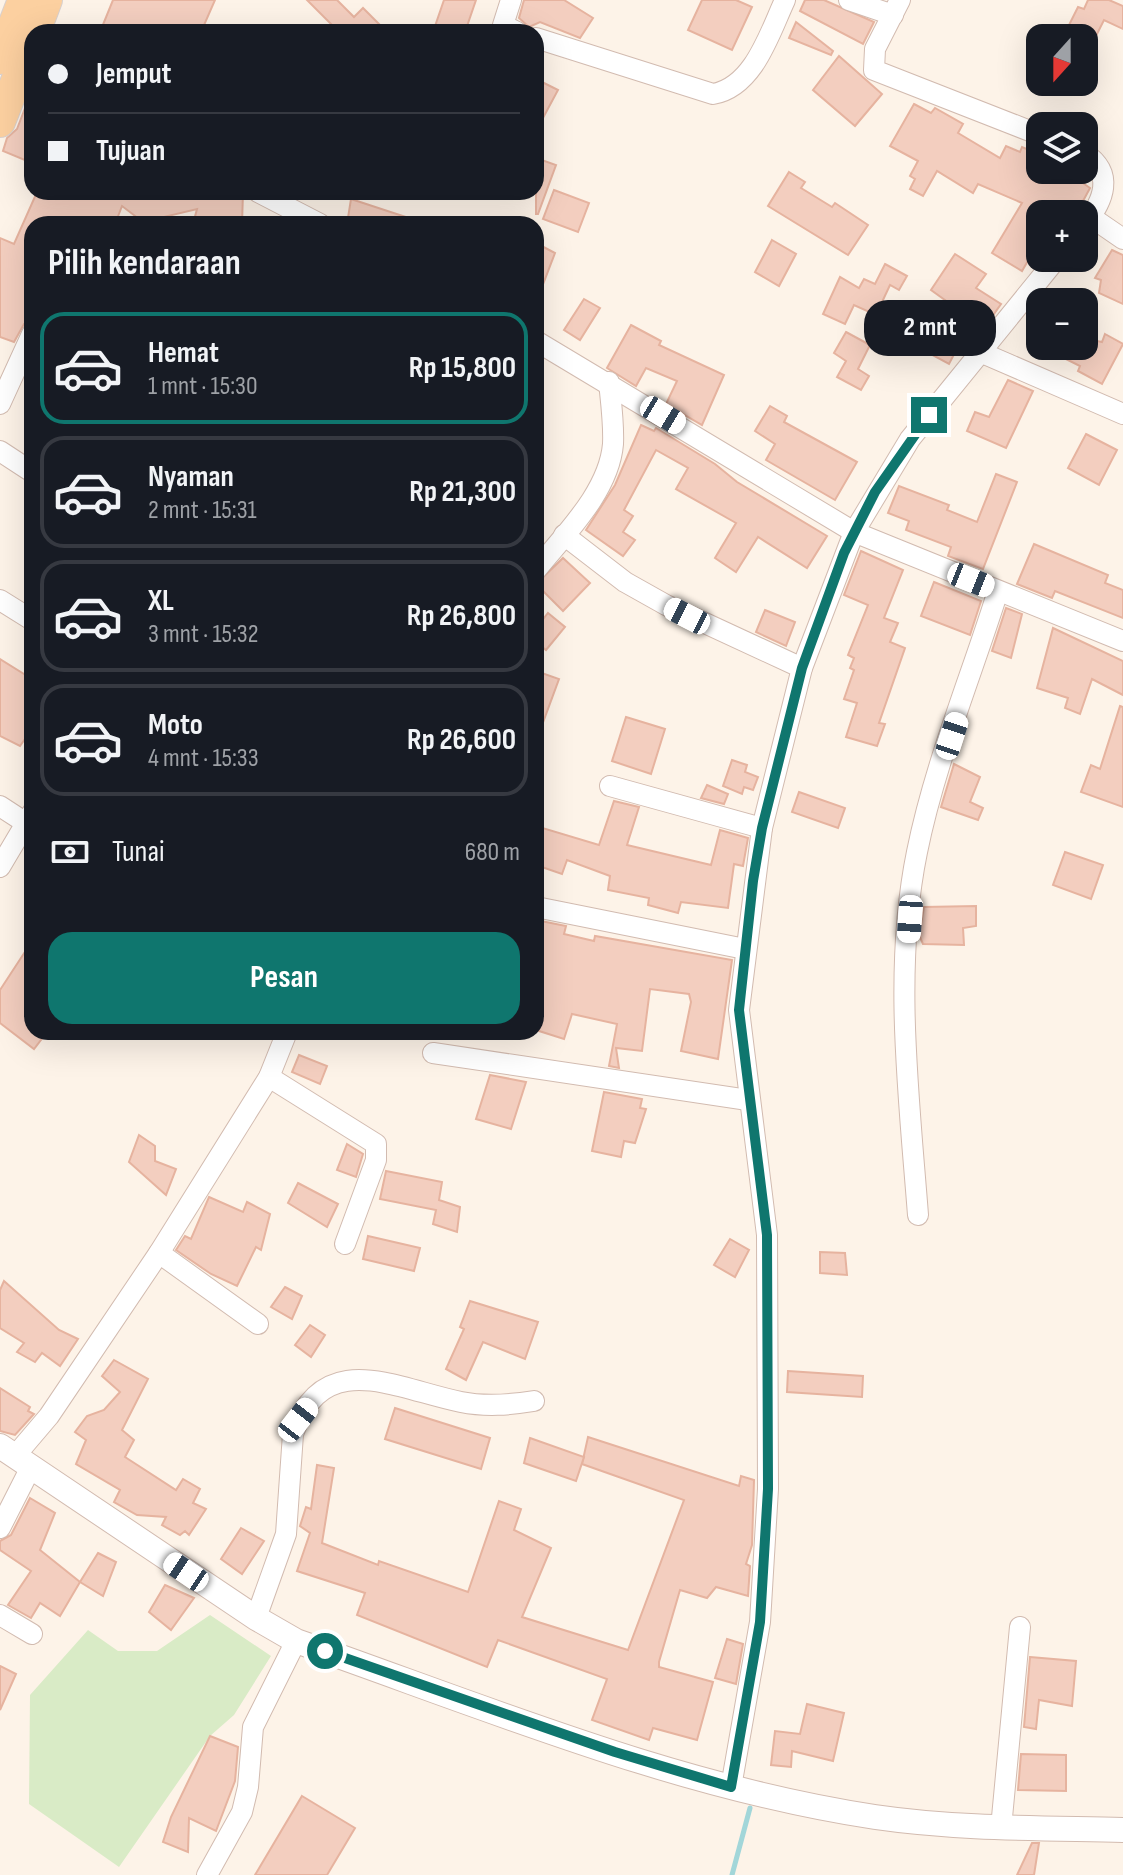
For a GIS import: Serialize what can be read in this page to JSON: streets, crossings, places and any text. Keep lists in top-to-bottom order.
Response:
{
  "north": "bottom",
  "page": {
    "map_buttons": ["+", "−"],
    "banner": ["Jemput", "Tujuan"],
    "heading": "Pilih kendaraan",
    "bubble": "2 mnt",
    "list": [
      {
        "name": "Hemat",
        "note": "1 mnt · 15:30",
        "value": "Rp 15,800"
      },
      {
        "name": "Nyaman",
        "note": "2 mnt · 15:31",
        "value": "Rp 21,300"
      },
      {
        "name": "XL",
        "note": "3 mnt · 15:32",
        "value": "Rp 26,800"
      },
      {
        "name": "Moto",
        "note": "4 mnt · 15:33",
        "value": "Rp 26,600"
      }
    ],
    "pay": ["Tunai", "680 m"],
    "buttons": "Pesan"
  }
}
